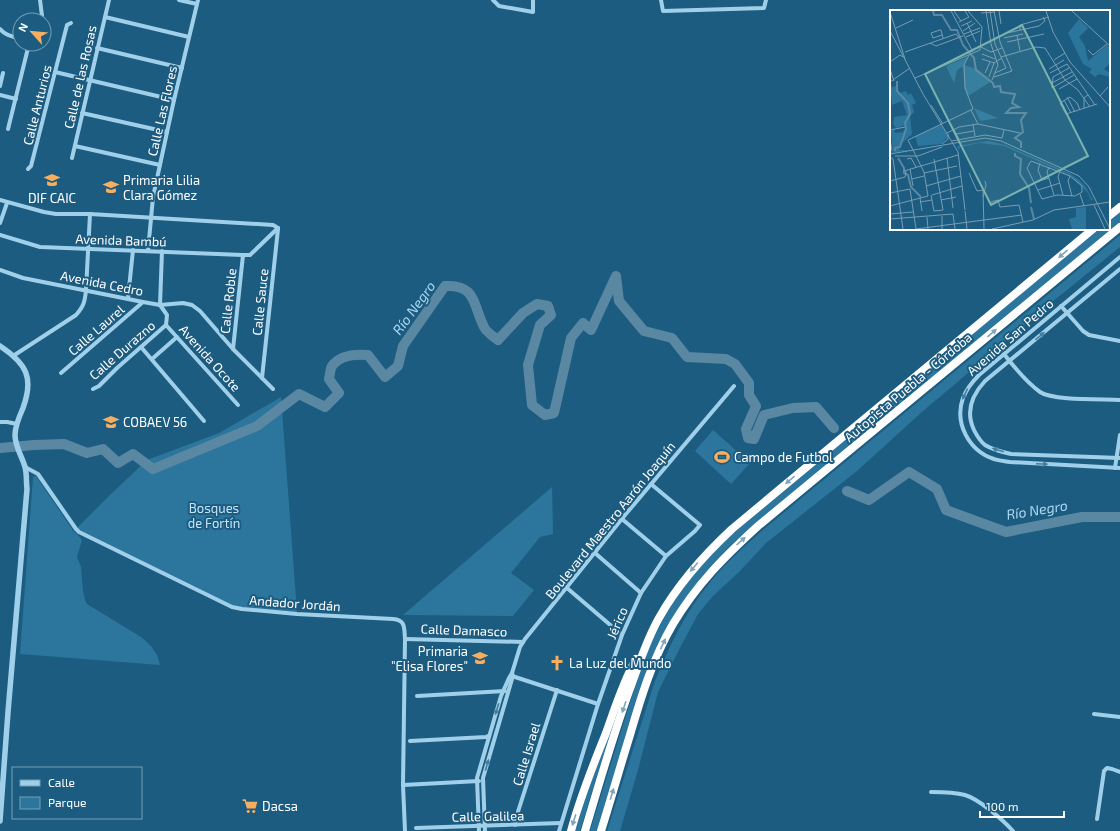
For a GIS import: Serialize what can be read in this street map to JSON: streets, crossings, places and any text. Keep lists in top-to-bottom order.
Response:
{
  "streets": {
    "highway": ["Autopista Puebla - Córdoba"],
    "street": [
      "Calle de las Rosas",
      "Calle Anturios",
      "Calle Las Flores",
      "Avenida Bambú",
      "Avenida Cedro",
      "Calle Roble",
      "Calle Sauce",
      "Calle Laurel",
      "Avenida San Pedro",
      "Calle Durazno",
      "Avenida Ocote",
      "Boulevard Maestro Aarón Joaquín",
      "Andador Jordán",
      "Jérico",
      "Calle Damasco",
      "Calle Israel",
      "Calle Galilea"
    ]
  },
  "crossings": [
    ["Calle Las Flores", "Avenida Bambú"],
    ["Avenida Bambú", "Calle Roble"],
    ["Avenida Cedro", "Calle Roble"],
    ["Avenida Cedro", "Calle Laurel"],
    ["Avenida Cedro", "Calle Durazno"],
    ["Calle Durazno", "Avenida Ocote"],
    ["Boulevard Maestro Aarón Joaquín", "Jérico"],
    ["Boulevard Maestro Aarón Joaquín", "Calle Damasco"],
    ["Boulevard Maestro Aarón Joaquín", "Calle Galilea"],
    ["Andador Jordán", "Calle Damasco"],
    ["Jérico", "Calle Galilea"],
    ["Calle Israel", "Calle Galilea"]
  ],
  "water": ["Río Negro"],
  "parks": ["Bosques de Fortín"],
  "places": {
    "school or university": [
      "DIF CAIC",
      "Primaria Lilia Clara Gómez",
      "COBAEV 56",
      "Primaria \"Elisa Flores\""
    ],
    "sports": ["Campo de Futbol"],
    "church": ["La Luz del Mundo"],
    "supermarket": ["Dacsa"]
  },
  "legend": ["Calle", "Parque"],
  "scale_bar": "100 m",
  "north": "top left"
}
